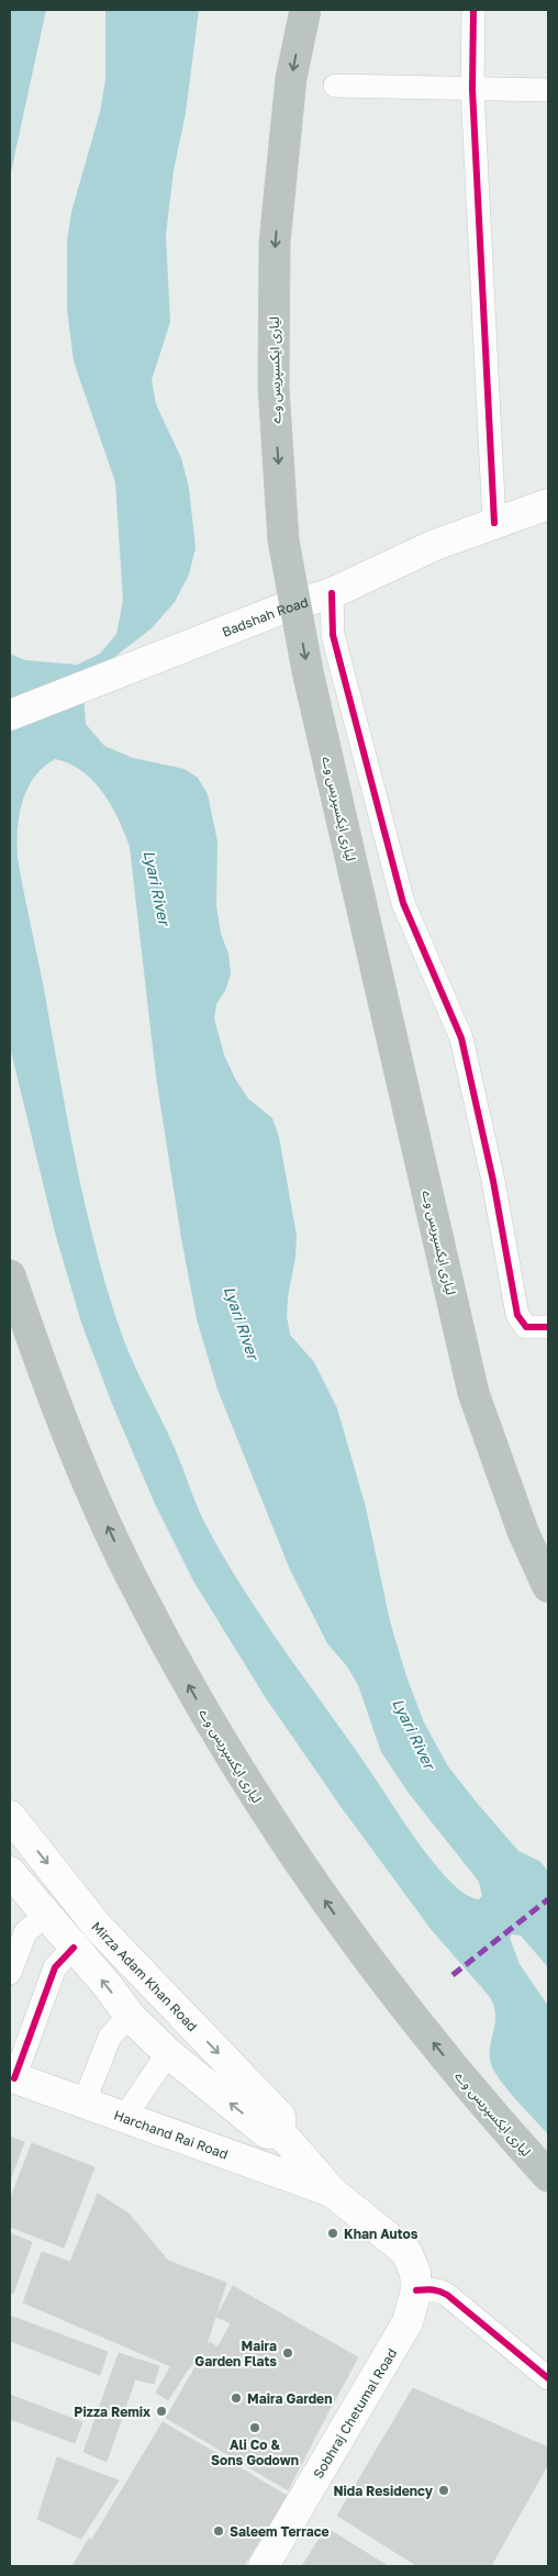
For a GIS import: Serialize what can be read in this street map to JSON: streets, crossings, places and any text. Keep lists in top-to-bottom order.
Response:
{
  "streets": {
    "highway": ["لیاری ایکسپریس وے"],
    "main road": [
      "Badshah Road",
      "Mirza Adam Khan Road",
      "Harchand Rai Road",
      "Sobhraj Chetumal Road"
    ]
  },
  "crossings": [
    ["Mirza Adam Khan Road", "Harchand Rai Road"],
    ["Mirza Adam Khan Road", "Sobhraj Chetumal Road"]
  ],
  "water": ["Lyari River"],
  "places": [
    "Khan Autos",
    "Maira Garden Flats",
    "Maira Garden",
    "Pizza Remix",
    "Ali Co & Sons Godown",
    "Nida Residency",
    "Saleem Terrace"
  ]
}
